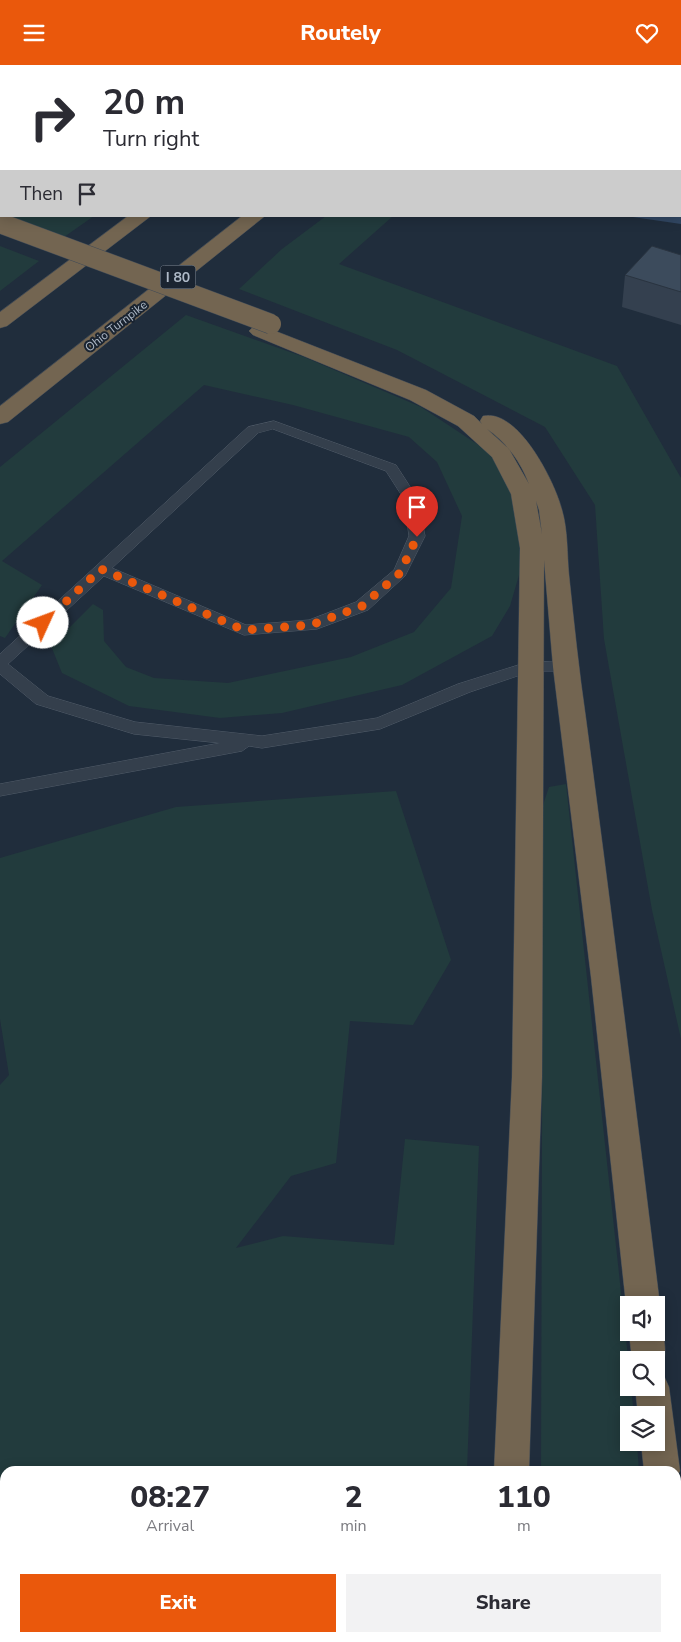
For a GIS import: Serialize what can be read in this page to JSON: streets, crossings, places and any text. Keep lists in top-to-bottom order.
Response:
{
  "streets": {
    "highway": ["I 80", "Ohio Turnpike"]
  },
  "page": {
    "header": "Routely",
    "turn": ["20 m", "Turn right"],
    "then": "Then",
    "eta": [
      "08:27",
      "Arrival",
      "2",
      "min",
      "110",
      "m"
    ],
    "buttons": ["Exit", "Share"]
  }
}
